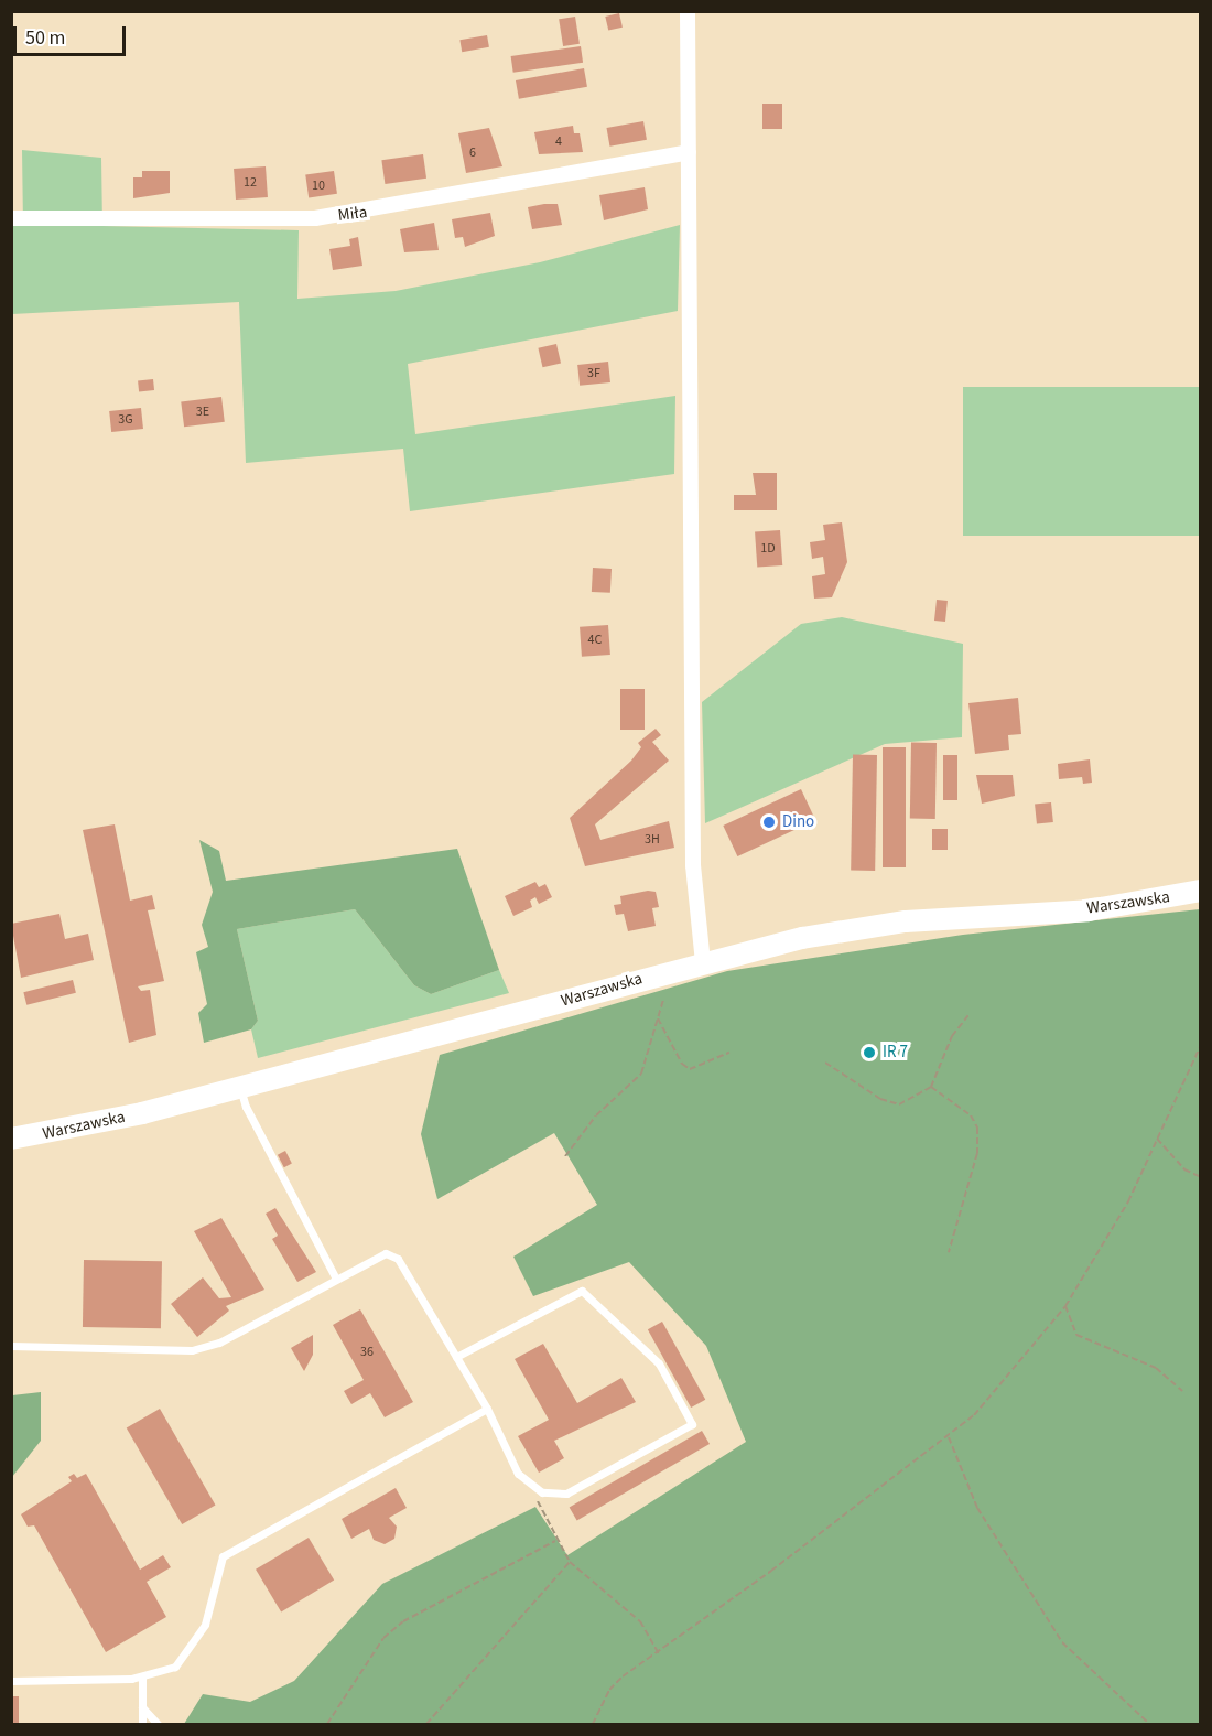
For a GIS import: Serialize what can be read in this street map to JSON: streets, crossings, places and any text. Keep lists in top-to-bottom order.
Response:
{
  "streets": {
    "main road": ["Warszawska"],
    "street": ["Miła"]
  },
  "places": ["Dino", "IR 7"],
  "house_numbers": [
    "4",
    "6",
    "12",
    "10",
    "3F",
    "3E",
    "3G",
    "1D",
    "4C",
    "3H",
    "36"
  ],
  "scale_bar": "50 m"
}
